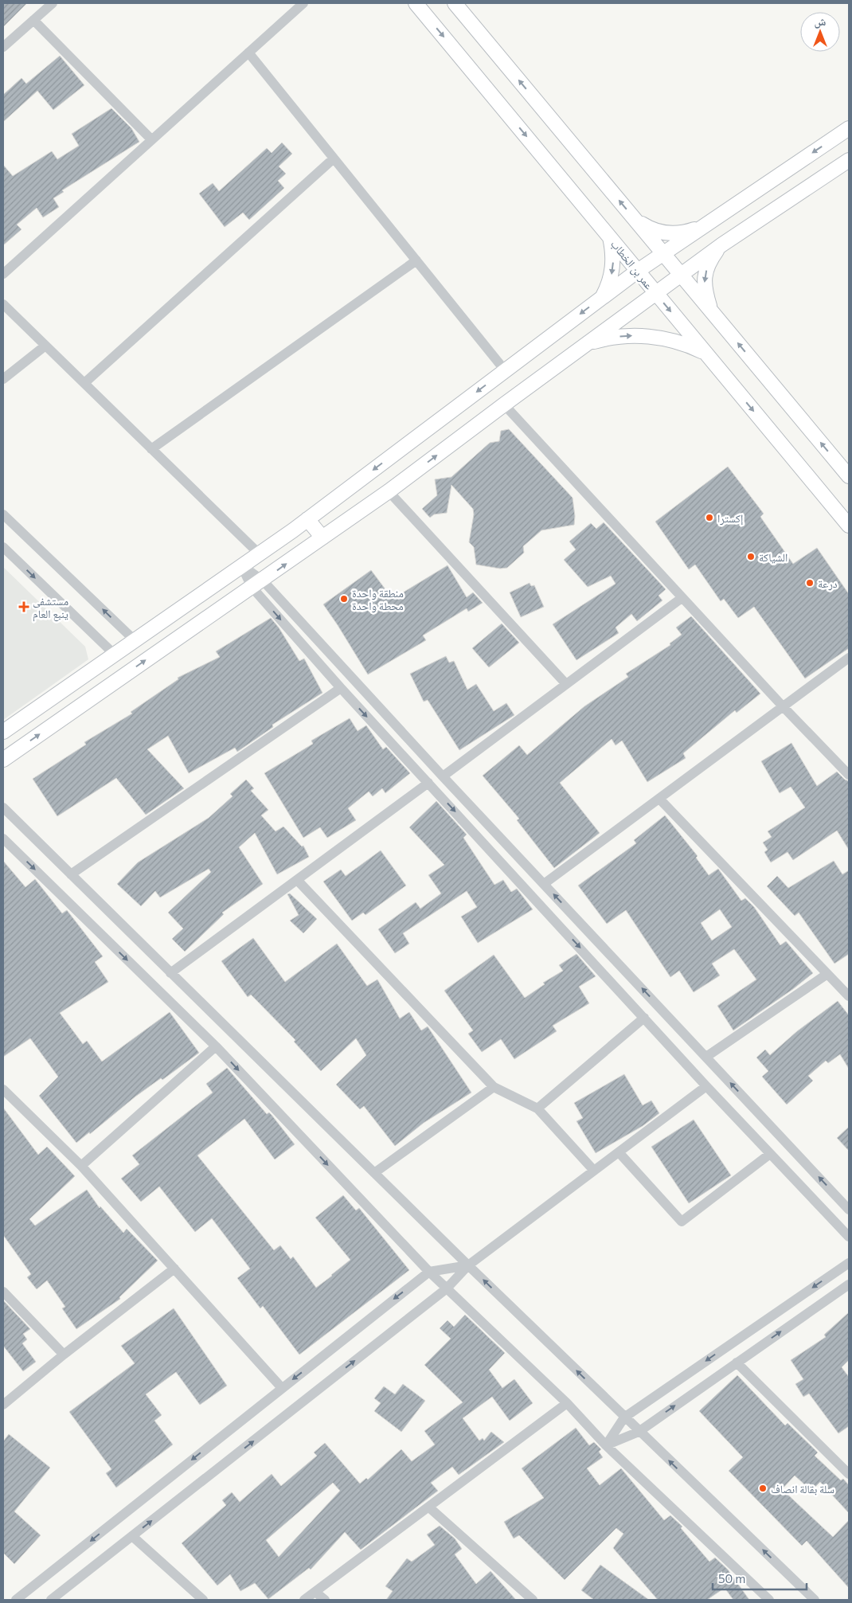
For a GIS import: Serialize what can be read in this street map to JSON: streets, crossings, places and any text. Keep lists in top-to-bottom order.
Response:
{
  "streets": {
    "main road": ["عمر بن الخطاب"]
  },
  "places": {
    "other": [
      "إكسترا",
      "الشياكة",
      "درعة",
      "منطقة واحدة محطة واحدة",
      "سلة بقالة انصاف"
    ],
    "health": ["مستشفى ينبع العام"]
  },
  "scale_bar": "50 m",
  "north": "top"
}
